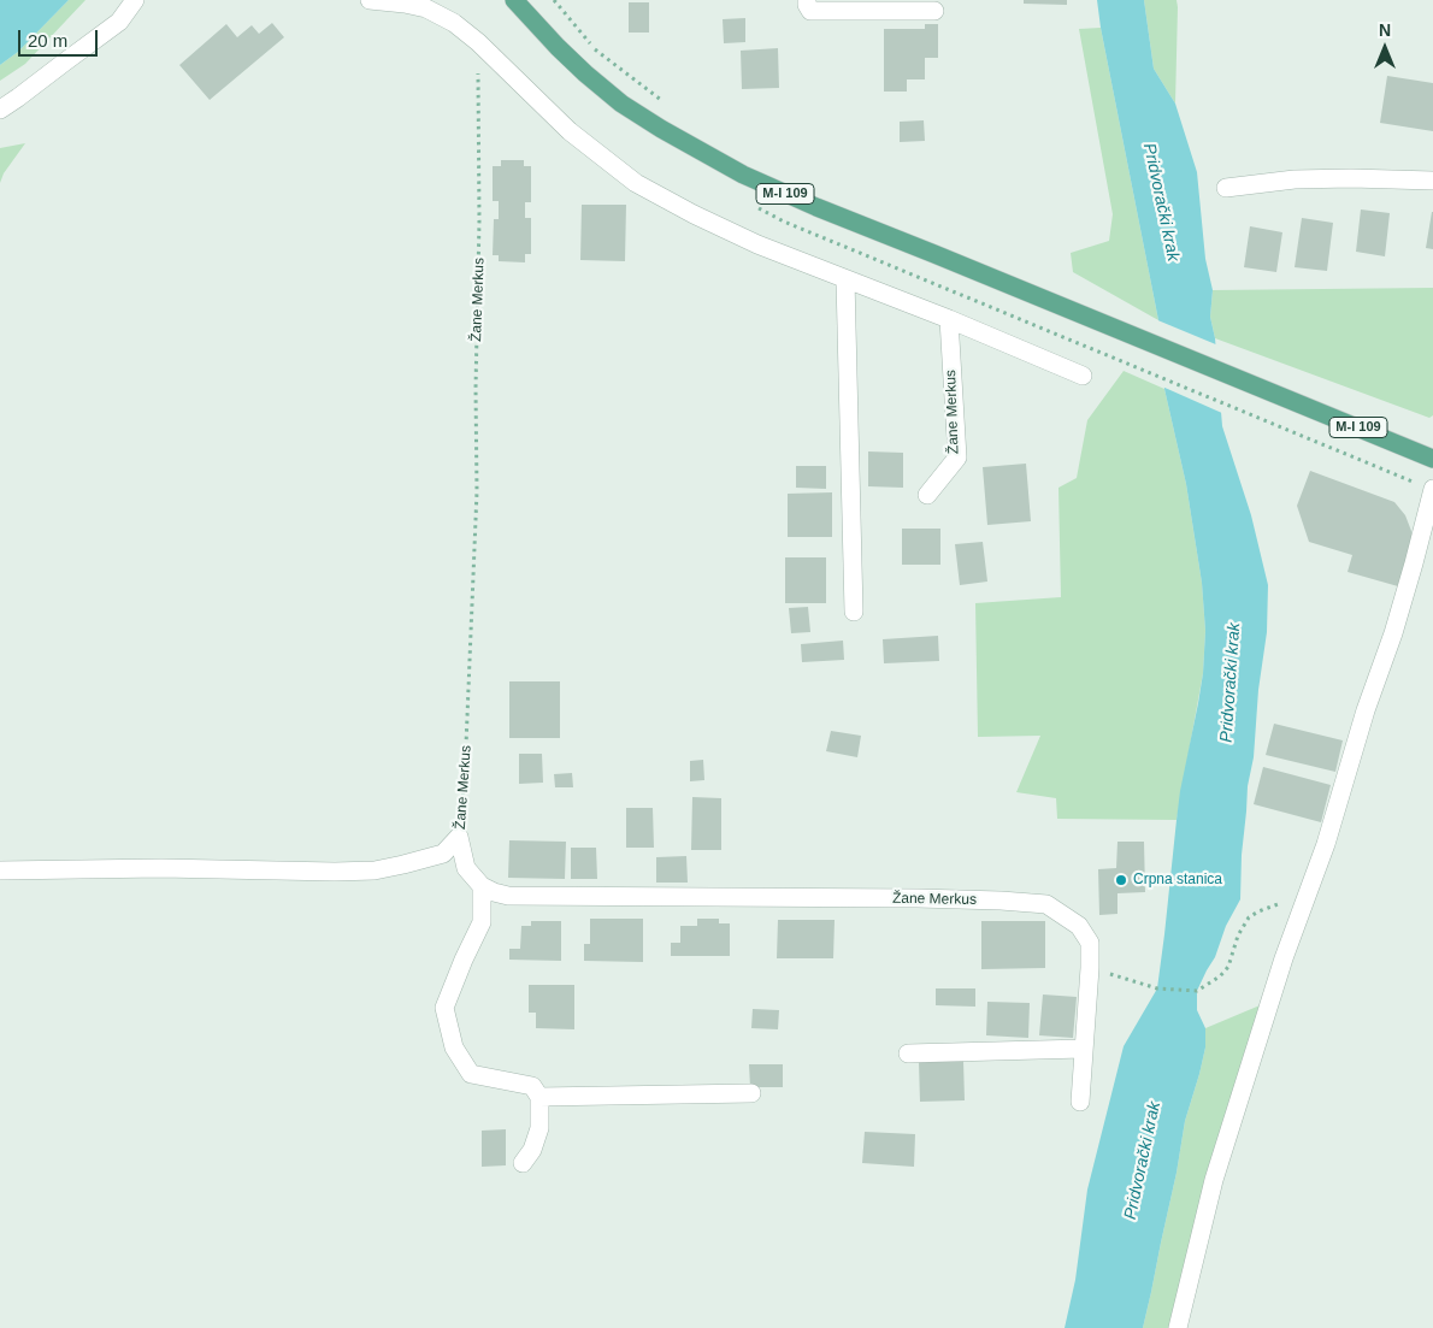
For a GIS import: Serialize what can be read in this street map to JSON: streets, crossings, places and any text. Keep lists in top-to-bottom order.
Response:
{
  "streets": {
    "main road": ["M-I 109"],
    "street": ["Žane Merkus"]
  },
  "water": ["Pridvorački krak"],
  "places": ["Crpna stanica"],
  "scale_bar": "20 m",
  "north": "top"
}
